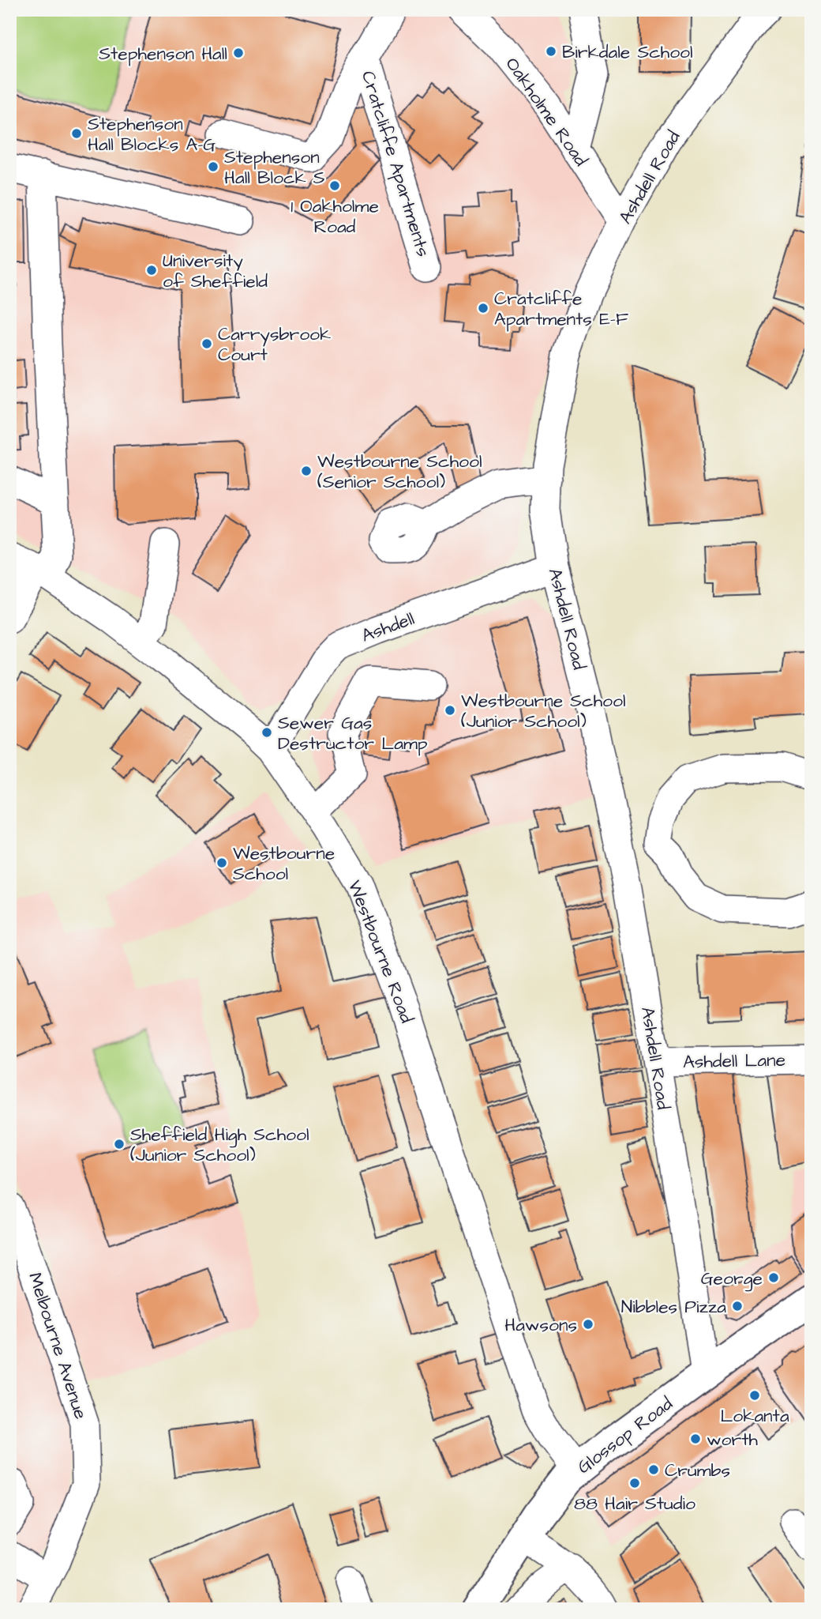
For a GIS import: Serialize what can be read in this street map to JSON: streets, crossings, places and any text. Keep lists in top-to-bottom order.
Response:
{
  "streets": {
    "main road": ["Glossop Road"],
    "street": [
      "Oakholme Road",
      "Cratcliffe Apartments",
      "Ashdell Road",
      "Ashdell",
      "Westbourne Road",
      "Ashdell Lane",
      "Melbourne Avenue"
    ]
  },
  "crossings": [
    ["Oakholme Road", "Ashdell Road"],
    ["Ashdell Road", "Ashdell"],
    ["Ashdell Road", "Ashdell Lane"],
    ["Ashdell Road", "Glossop Road"],
    ["Ashdell", "Westbourne Road"],
    ["Westbourne Road", "Glossop Road"]
  ],
  "places": [
    "Birkdale School",
    "Stephenson Hall",
    "Stephenson Hall Blocks A-G",
    "Stephenson Hall Block S",
    "1 Oakholme Road",
    "University of Sheffield",
    "Cratcliffe Apartments E-F",
    "Carrysbrook Court",
    "Westbourne School (Senior School)",
    "Westbourne School (Junior School)",
    "Sewer Gas Destructor Lamp",
    "Westbourne School",
    "Sheffield High School (Junior School)",
    "George",
    "Nibbles Pizza",
    "Hawsons",
    "Lokanta",
    "worth",
    "Crumbs",
    "88 Hair Studio"
  ]
}
